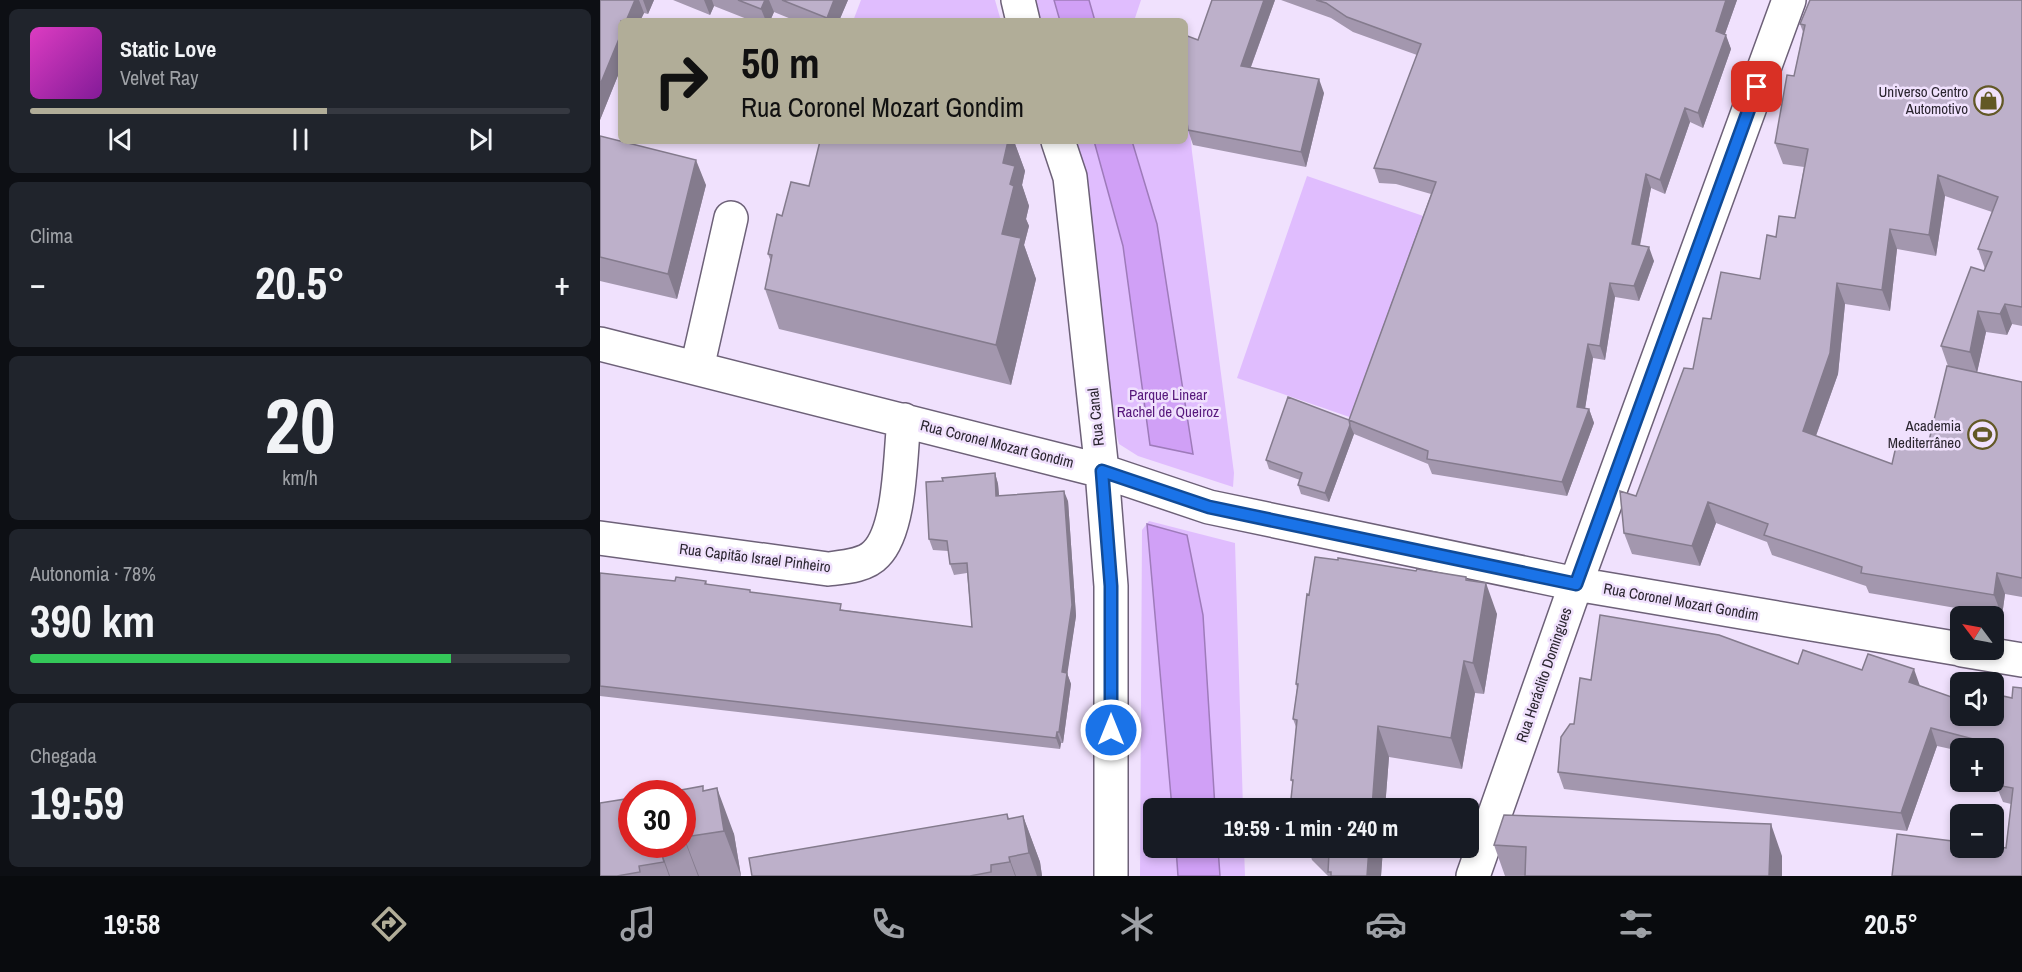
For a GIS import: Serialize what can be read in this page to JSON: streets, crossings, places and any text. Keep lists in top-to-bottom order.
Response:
{
  "streets": {
    "street": [
      "Rua Canal",
      "Rua Coronel Mozart Gondim",
      "Rua Capitão Israel Pinheiro",
      "Rua Heráclito Domingues"
    ]
  },
  "crossings": [
    ["Rua Canal", "Rua Coronel Mozart Gondim"],
    ["Rua Coronel Mozart Gondim", "Rua Capitão Israel Pinheiro"],
    ["Rua Coronel Mozart Gondim", "Rua Heráclito Domingues"]
  ],
  "parks": ["Parque Linear Rachel de Queiroz"],
  "places": {
    "shop": ["Universo Centro Automotivo"],
    "sports": ["Academia Mediterrâneo"]
  },
  "north": "top left",
  "page": {
    "turn": ["50 m", "Rua Coronel Mozart Gondim"],
    "song": ["Static Love", "Velvet Ray"],
    "tile": [
      "Clima",
      ["20", "km/h"],
      ["Autonomia · 78%", "390 km"],
      ["Chegada", "19:59"]
    ],
    "heat": ["−", "20.5°", "+"],
    "map_buttons": ["+", "−"],
    "limit": "30",
    "trip": "19:59 · 1 min · 240 m",
    "tabs": ["19:58", "20.5°"]
  }
}
